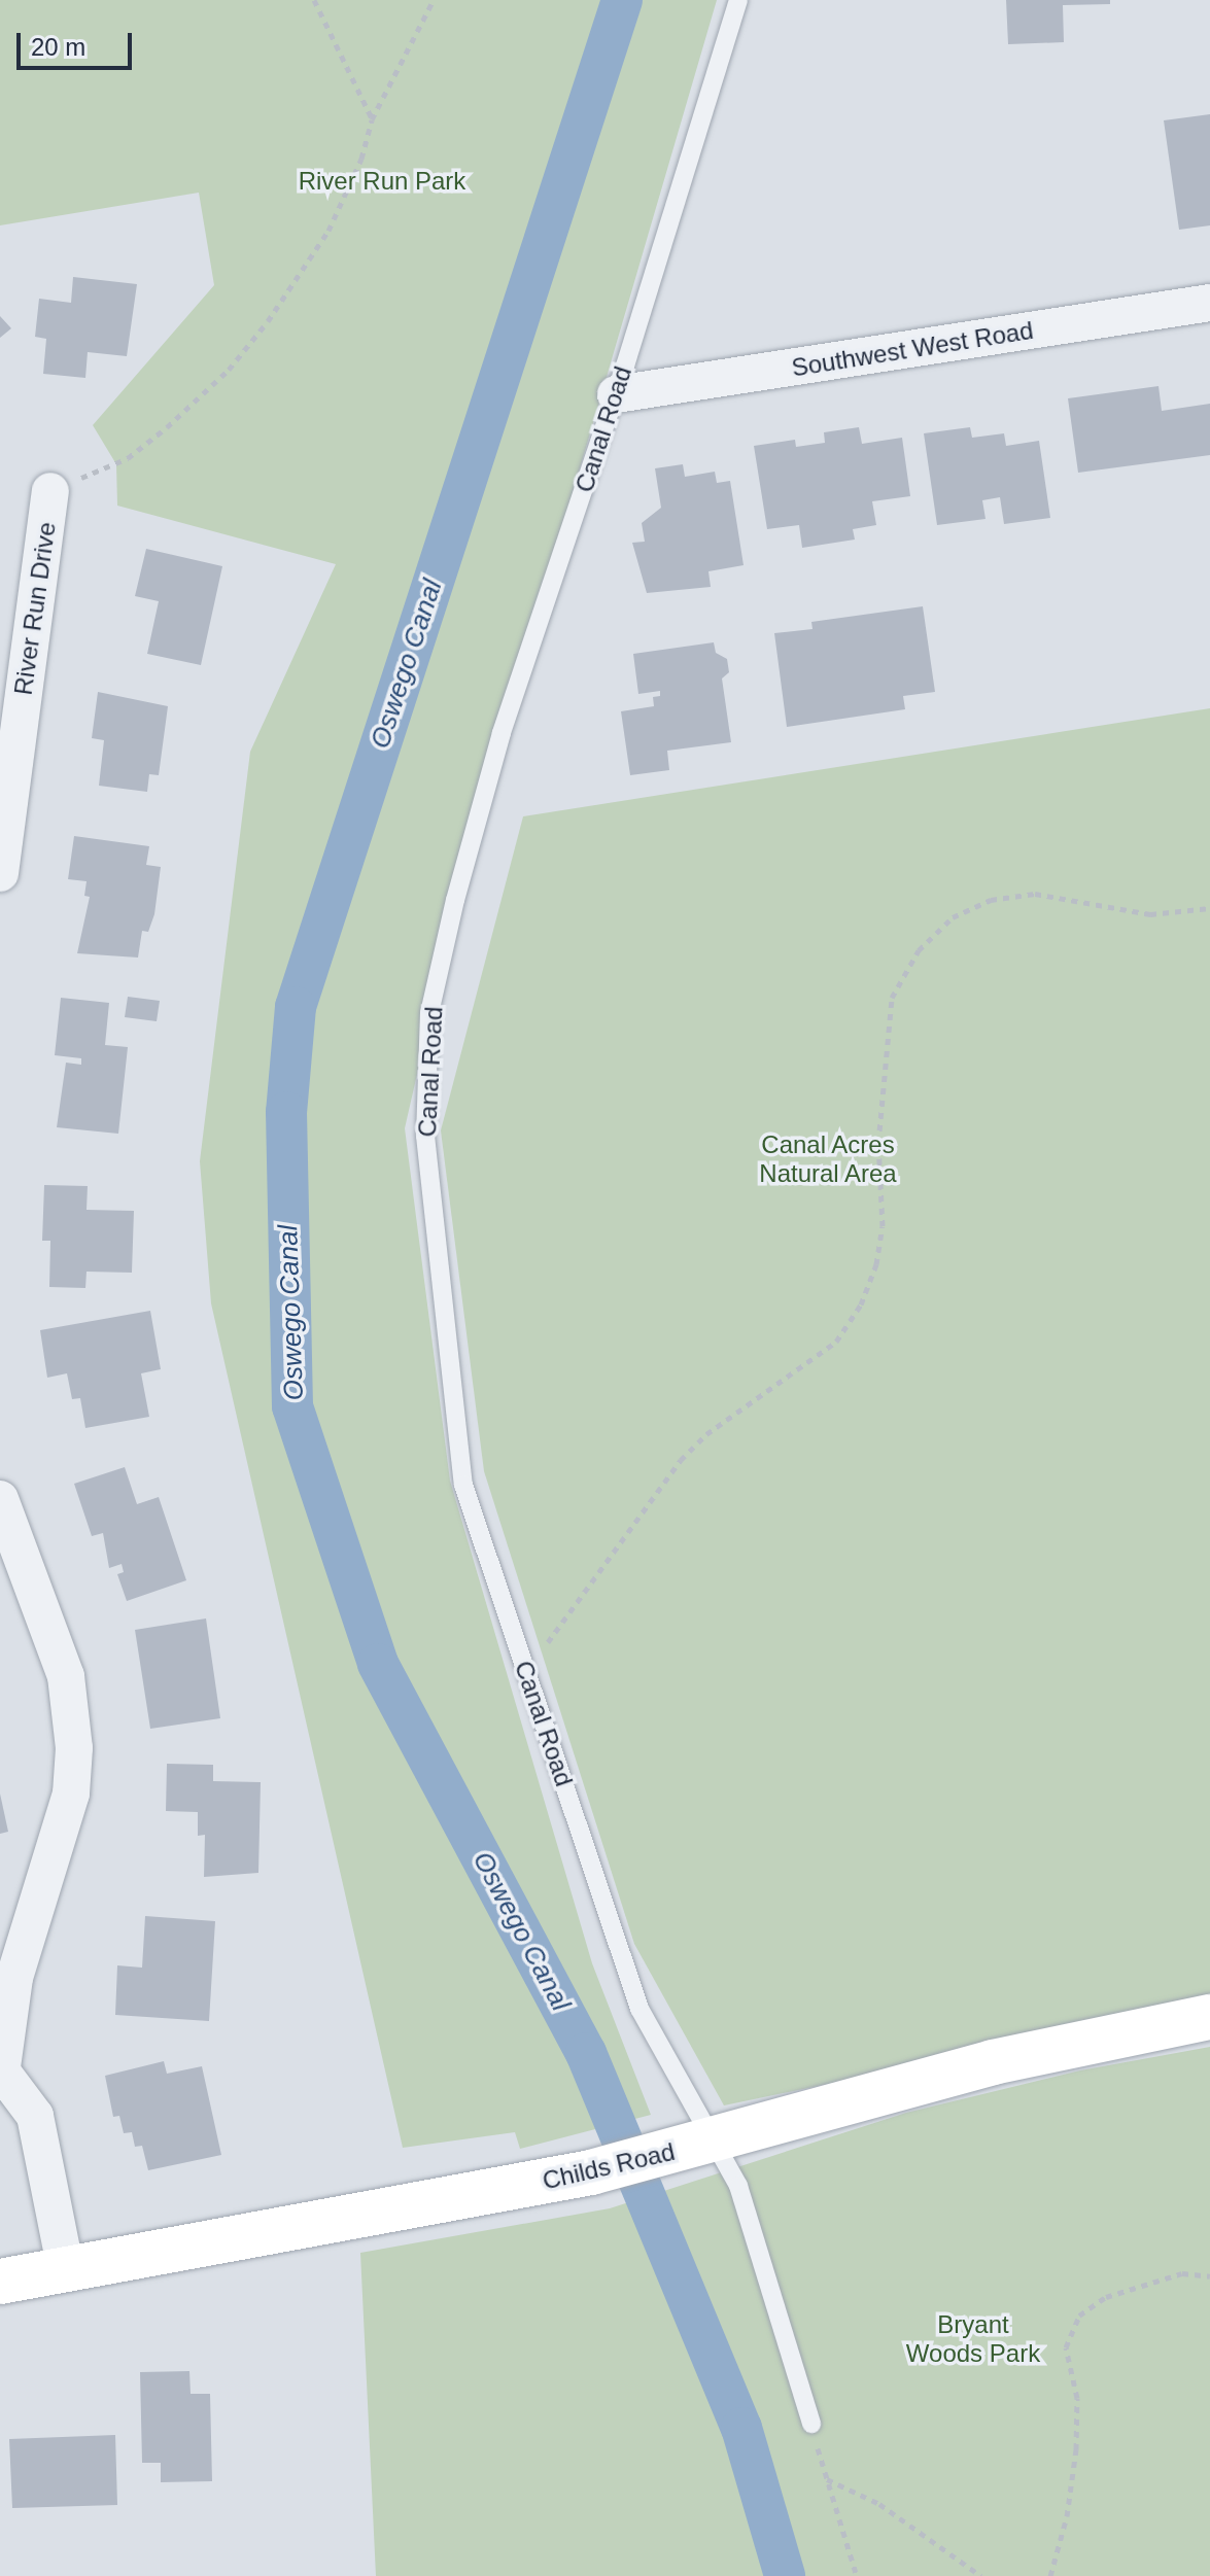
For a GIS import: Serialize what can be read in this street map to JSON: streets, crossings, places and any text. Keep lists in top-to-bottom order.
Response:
{
  "streets": {
    "street": ["Southwest West Road", "River Run Drive", "Childs Road"],
    "lane": ["Canal Road"]
  },
  "crossings": [
    ["Southwest West Road", "Canal Road"],
    ["Canal Road", "Childs Road"]
  ],
  "water": ["Oswego Canal"],
  "parks": ["River Run Park", "Canal Acres Natural Area", "Bryant Woods Park"],
  "scale_bar": "20 m"
}
